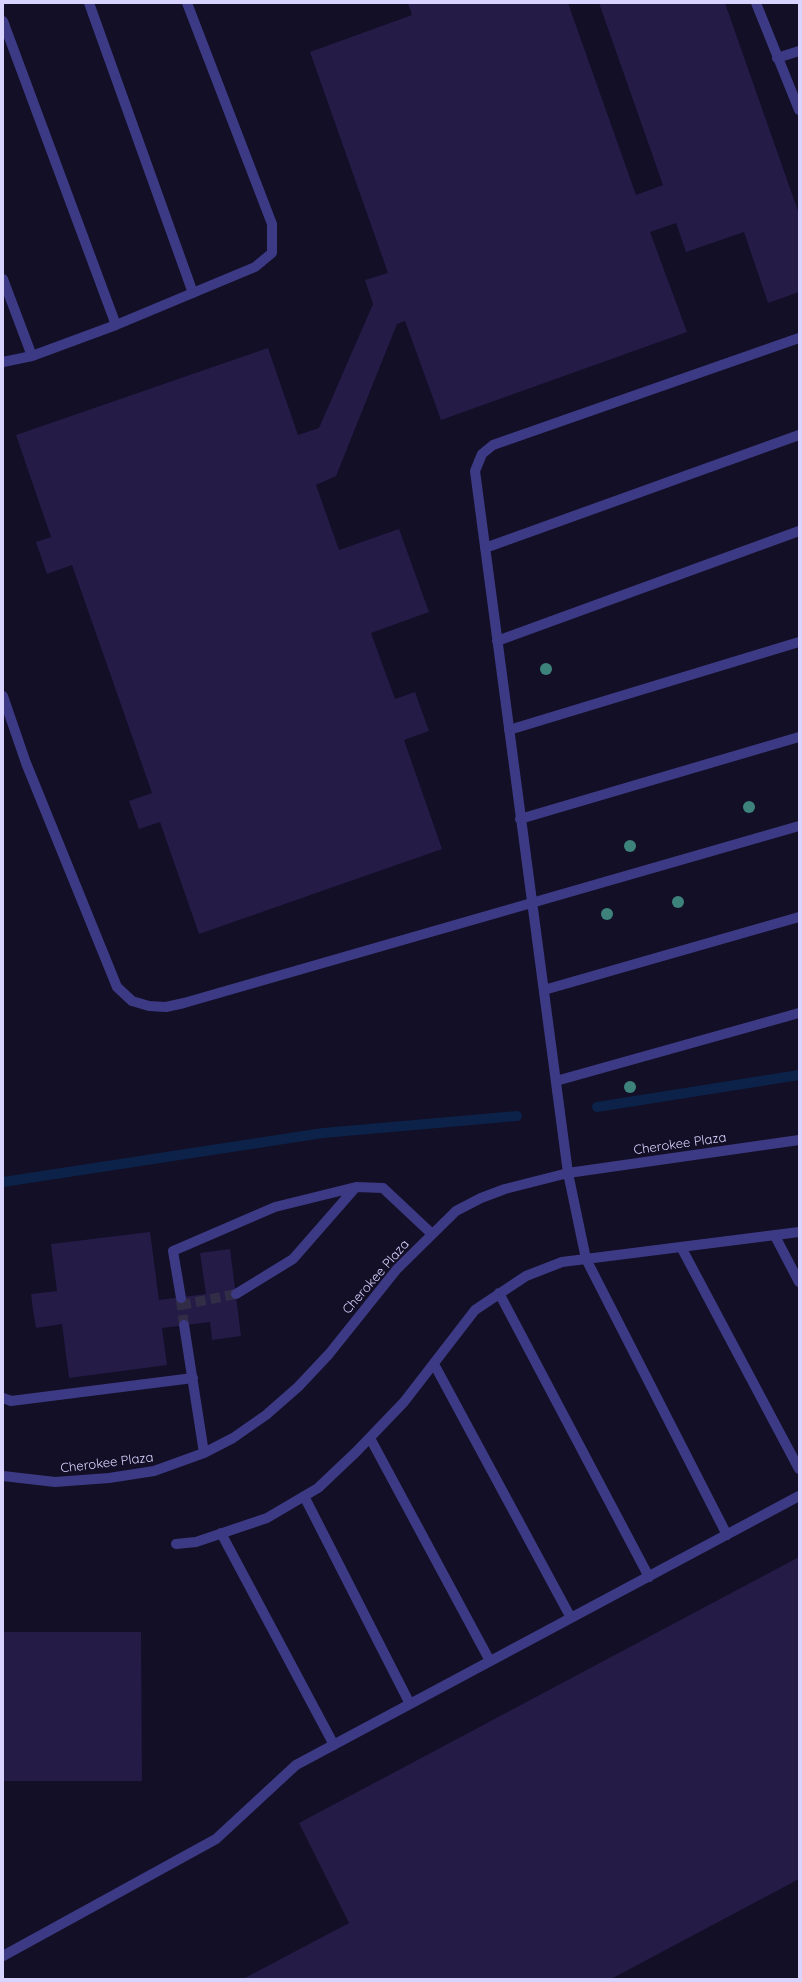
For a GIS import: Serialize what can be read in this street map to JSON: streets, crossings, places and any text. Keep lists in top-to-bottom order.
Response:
{
  "streets": {
    "street": ["Cherokee Plaza"]
  }
}
